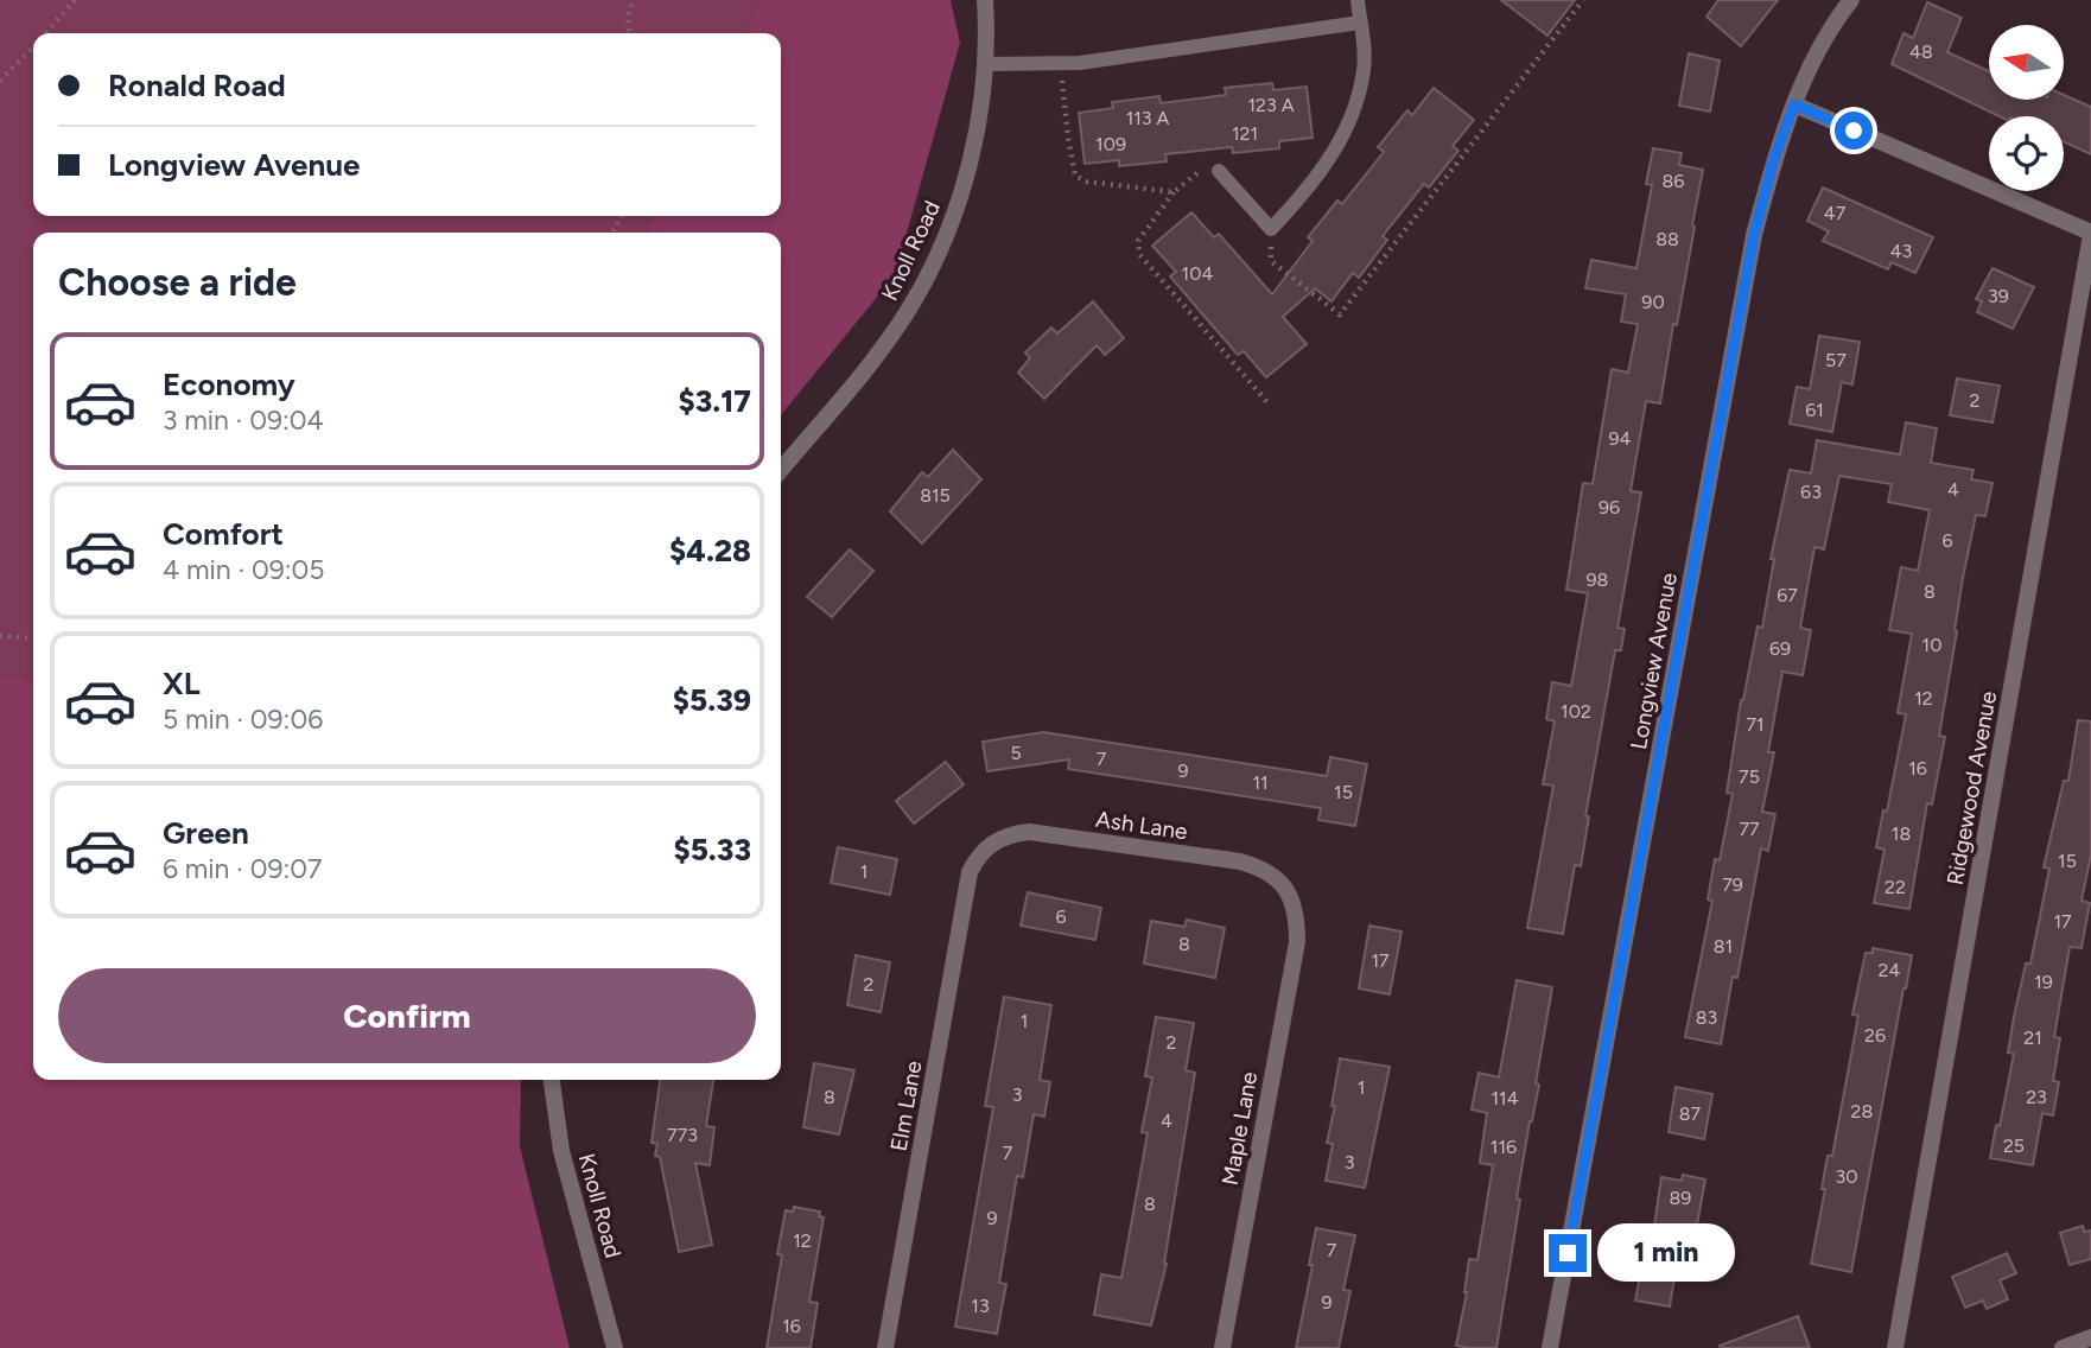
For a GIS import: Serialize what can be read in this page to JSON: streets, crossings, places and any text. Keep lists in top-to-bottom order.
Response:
{
  "streets": {
    "street": [
      "Knoll Road",
      "Longview Avenue",
      "Ridgewood Avenue",
      "Ash Lane",
      "Elm Lane",
      "Maple Lane"
    ]
  },
  "crossings": [
    ["Ash Lane", "Elm Lane"],
    ["Ash Lane", "Maple Lane"]
  ],
  "house_numbers": [
    "48",
    "123 A",
    "113 A",
    "121",
    "109",
    "86",
    "47",
    "88",
    "43",
    "104",
    "39",
    "90",
    "57",
    "2",
    "61",
    "94",
    "4",
    "63",
    "815",
    "96",
    "6",
    "98",
    "8",
    "67",
    "10",
    "69",
    "12",
    "102",
    "71",
    "5",
    "7",
    "16",
    "9",
    "75",
    "11",
    "15",
    "77",
    "18",
    "15",
    "1",
    "79",
    "22",
    "6",
    "17",
    "8",
    "81",
    "17",
    "24",
    "19",
    "2",
    "83",
    "1",
    "26",
    "21",
    "2",
    "1",
    "3",
    "8",
    "23",
    "114",
    "28",
    "87",
    "4",
    "773",
    "25",
    "116",
    "7",
    "3",
    "30",
    "89",
    "8",
    "9",
    "12",
    "7",
    "9",
    "13",
    "16"
  ],
  "north": "left",
  "page": {
    "banner": ["Ronald Road", "Longview Avenue"],
    "heading": "Choose a ride",
    "list": [
      {
        "name": "Economy",
        "note": "3 min · 09:04",
        "value": "$3.17"
      },
      {
        "name": "Comfort",
        "note": "4 min · 09:05",
        "value": "$4.28"
      },
      {
        "name": "XL",
        "note": "5 min · 09:06",
        "value": "$5.39"
      },
      {
        "name": "Green",
        "note": "6 min · 09:07",
        "value": "$5.33"
      }
    ],
    "buttons": "Confirm",
    "bubble": "1 min"
  }
}
